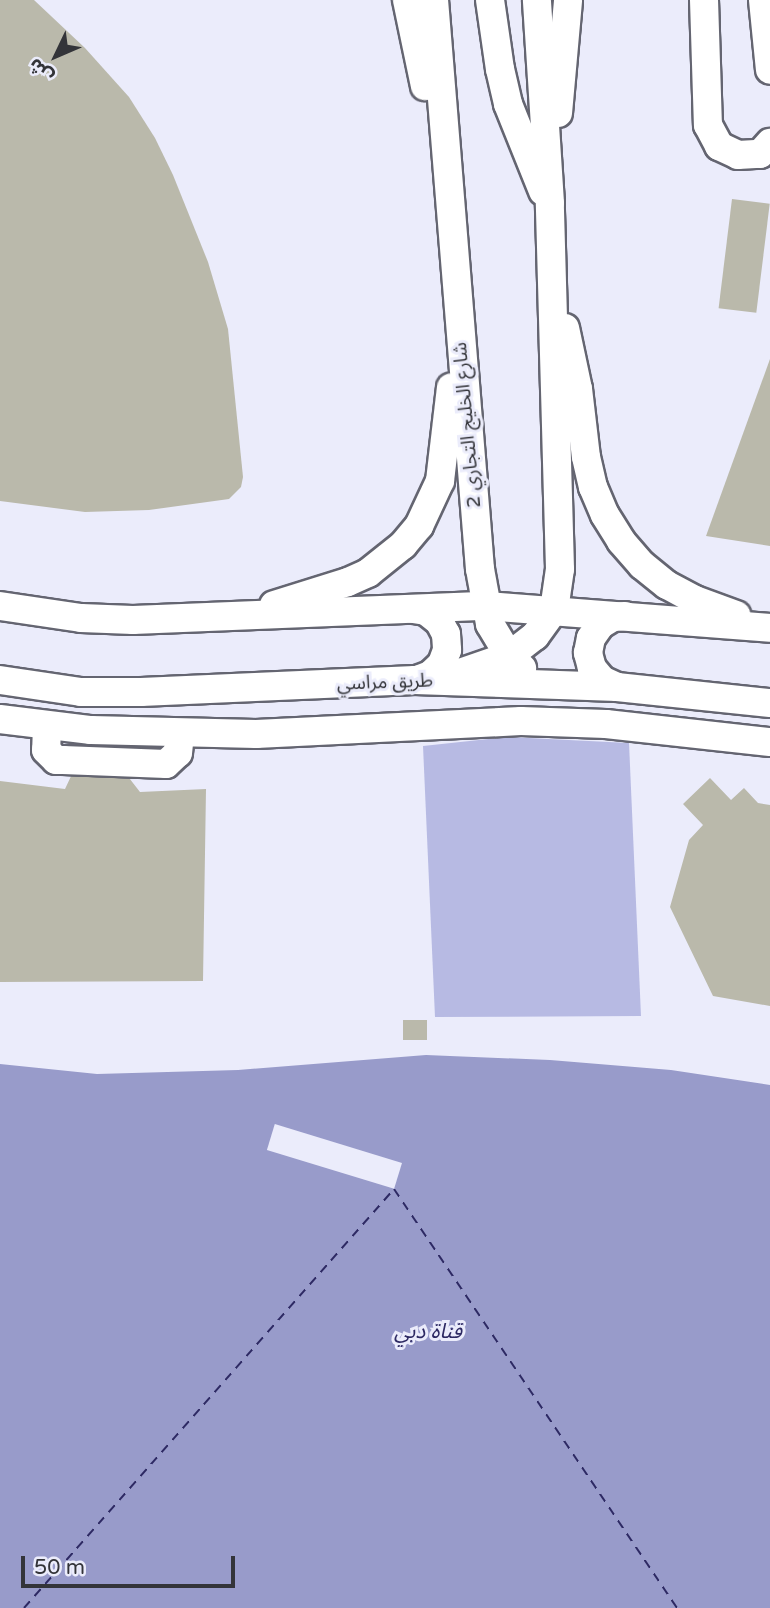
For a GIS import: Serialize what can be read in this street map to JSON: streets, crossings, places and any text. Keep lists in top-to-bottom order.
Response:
{
  "streets": {
    "street": ["شارع الخليج التجاري 2", "طريق مراسي"]
  },
  "crossings": [
    ["شارع الخليج التجاري 2", "طريق مراسي"]
  ],
  "water": ["قناة دبي"],
  "scale_bar": "50 m",
  "north": "bottom left"
}
